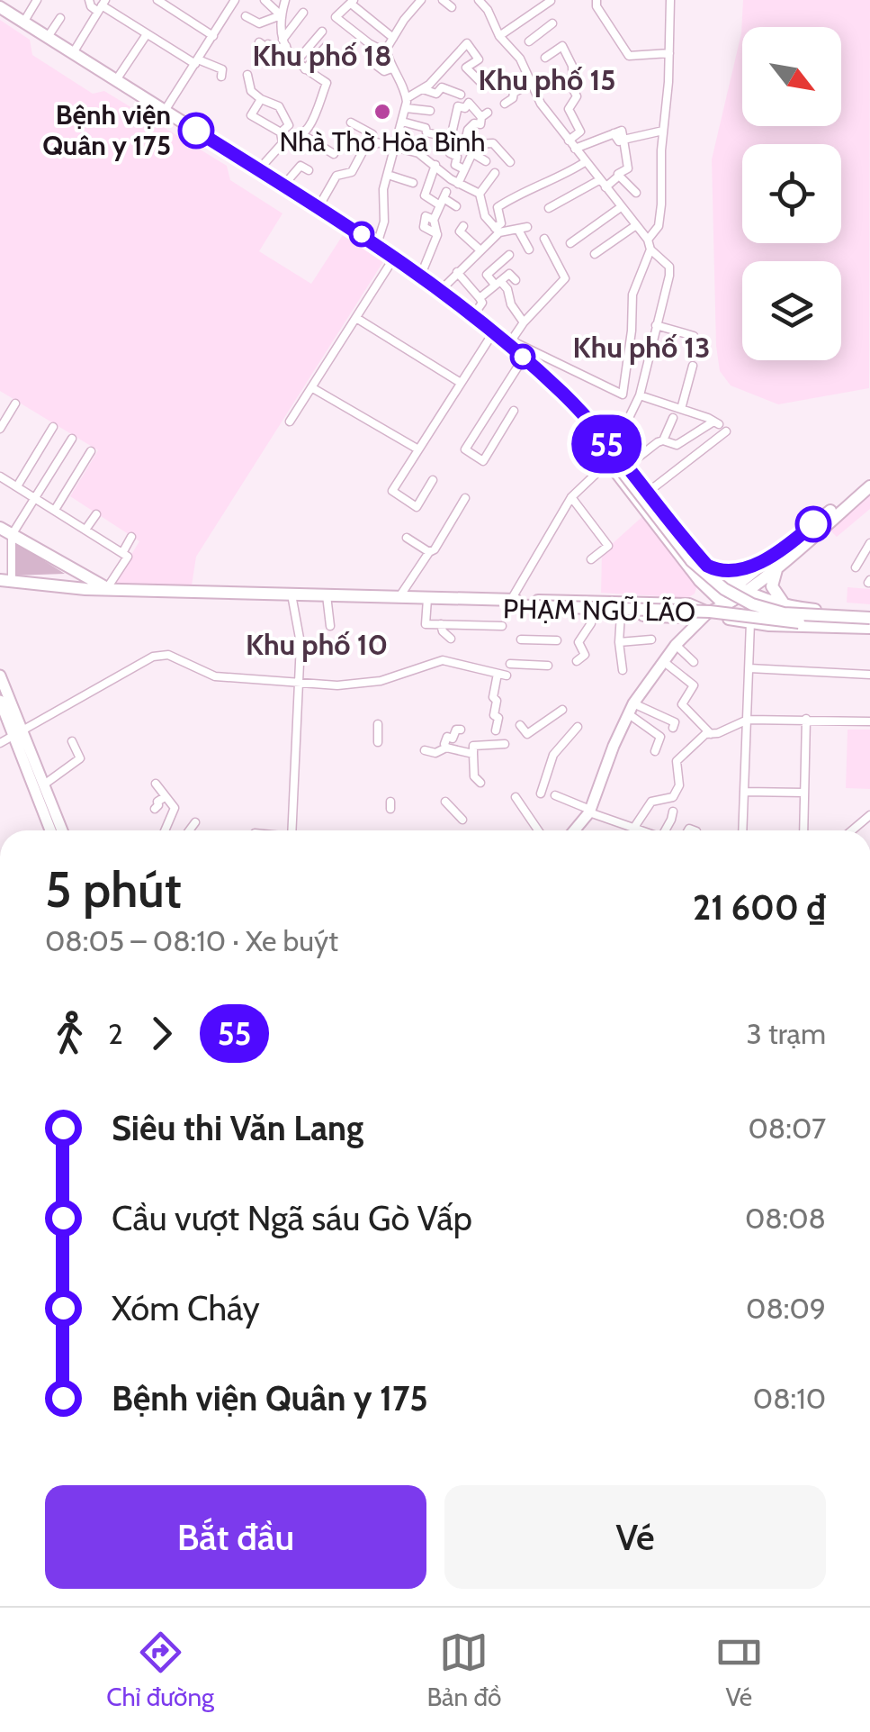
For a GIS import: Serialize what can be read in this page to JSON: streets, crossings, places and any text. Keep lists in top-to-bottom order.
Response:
{
  "streets": {
    "main road": ["PHẠM NGŨ LÃO"]
  },
  "districts": [
    "Khu phố 18",
    "Khu phố 15",
    "Khu phố 13",
    "Khu phố 10"
  ],
  "places": ["Nhà Thờ Hòa Bình", "Bệnh viện Quân y 175"],
  "lines": ["bus line 55"],
  "north": "bottom right",
  "page": {
    "on_map": "55",
    "heading": ["5 phút", "08:05 – 08:10 · Xe buýt", "21 600 ₫"],
    "legs": ["2", "55", "3 trạm"],
    "list": [
      {
        "name": "Siêu thi Văn Lang",
        "value": "08:07"
      },
      {
        "name": "Cầu vượt Ngã sáu Gò Vấp",
        "value": "08:08"
      },
      {
        "name": "Xóm Cháy",
        "value": "08:09"
      },
      {
        "name": "Bệnh viện Quân y 175",
        "value": "08:10"
      }
    ],
    "buttons": ["Bắt đầu", "Vé"],
    "tabs": ["Chỉ đường", "Bản đồ", "Vé"]
  }
}
